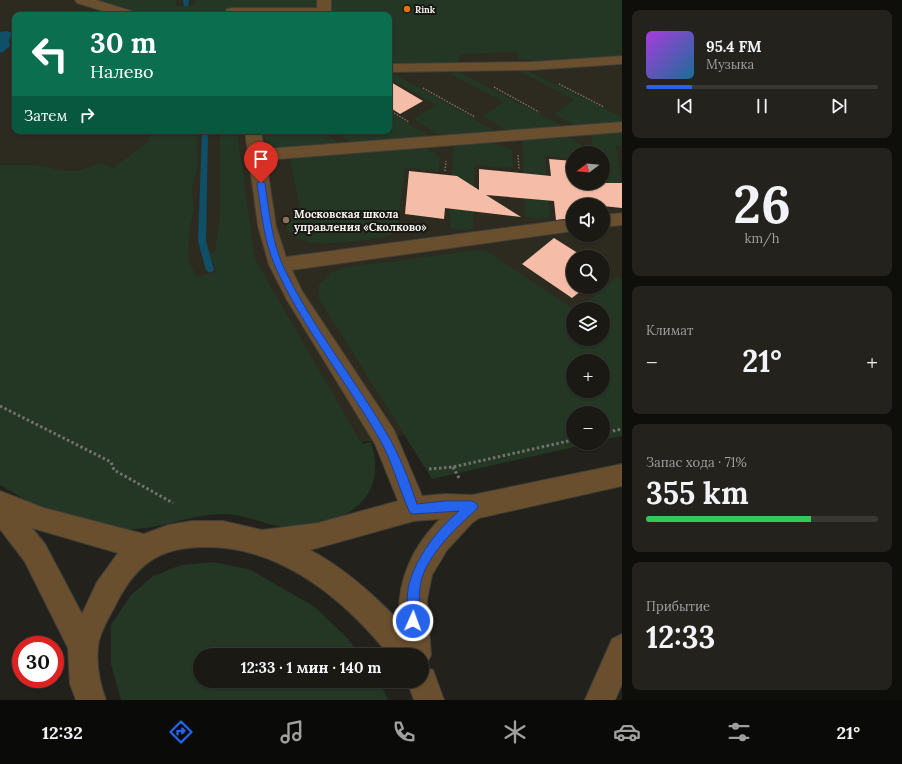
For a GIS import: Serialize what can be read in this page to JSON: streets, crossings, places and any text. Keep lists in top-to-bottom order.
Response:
{
  "places": ["Rink", "Московская школа управления «Сколково»"],
  "north": "left",
  "page": {
    "turn": ["30 m", "Налево"],
    "song": ["95.4 FM", "Музыка"],
    "then": "Затем",
    "map_buttons": ["+", "−"],
    "tile": [
      ["26", "km/h"],
      "Климат",
      ["Запас хода · 71%", "355 km"],
      ["Прибытие", "12:33"]
    ],
    "heat": ["−", "21°", "+"],
    "limit": "30",
    "trip": "12:33 · 1 мин · 140 m",
    "tabs": ["12:32", "21°"]
  }
}
